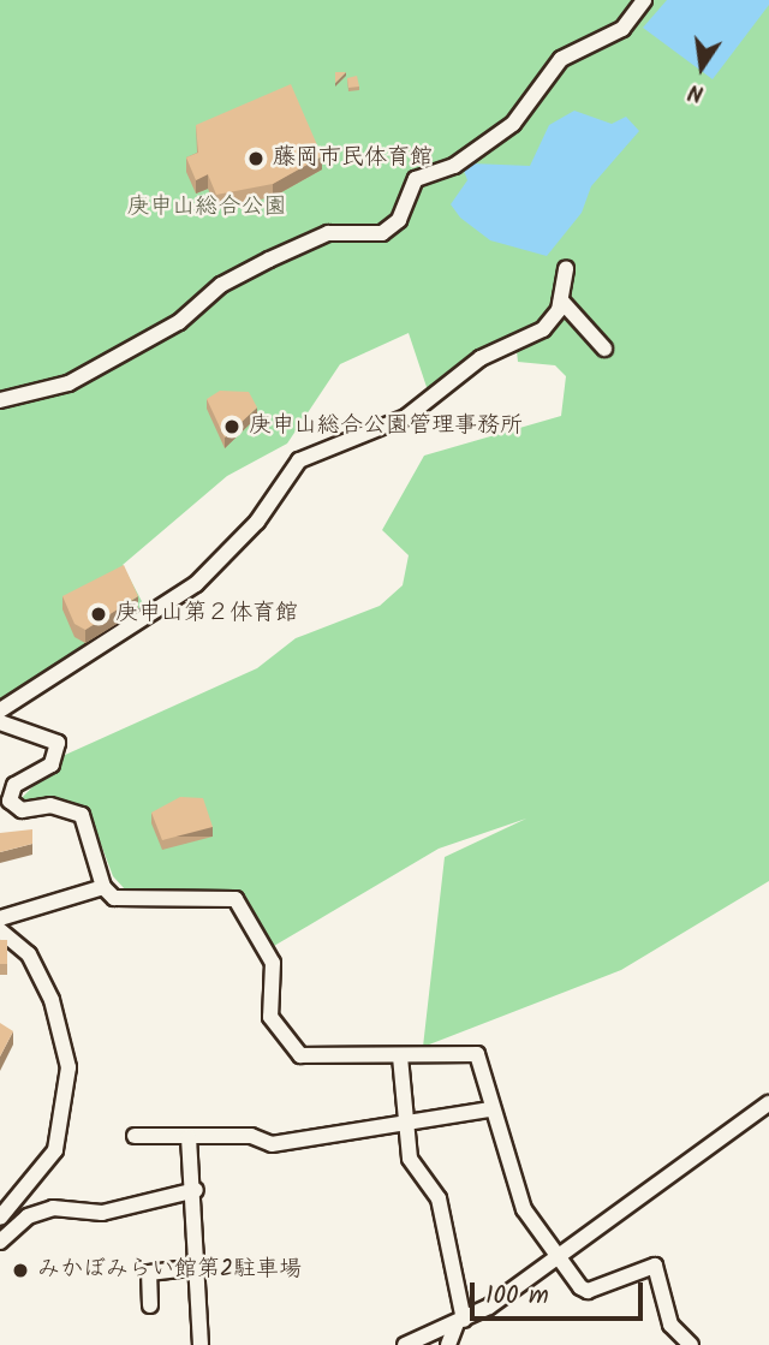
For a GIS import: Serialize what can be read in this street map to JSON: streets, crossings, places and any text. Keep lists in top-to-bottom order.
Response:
{
  "parks": ["庚申山総合公園"],
  "places": [
    "藤岡市民体育館",
    "庚申山総合公園管理事務所",
    "庚申山第２体育館",
    "みかぼみらい館第2駐車場"
  ],
  "scale_bar": "100 m",
  "north": "bottom"
}
